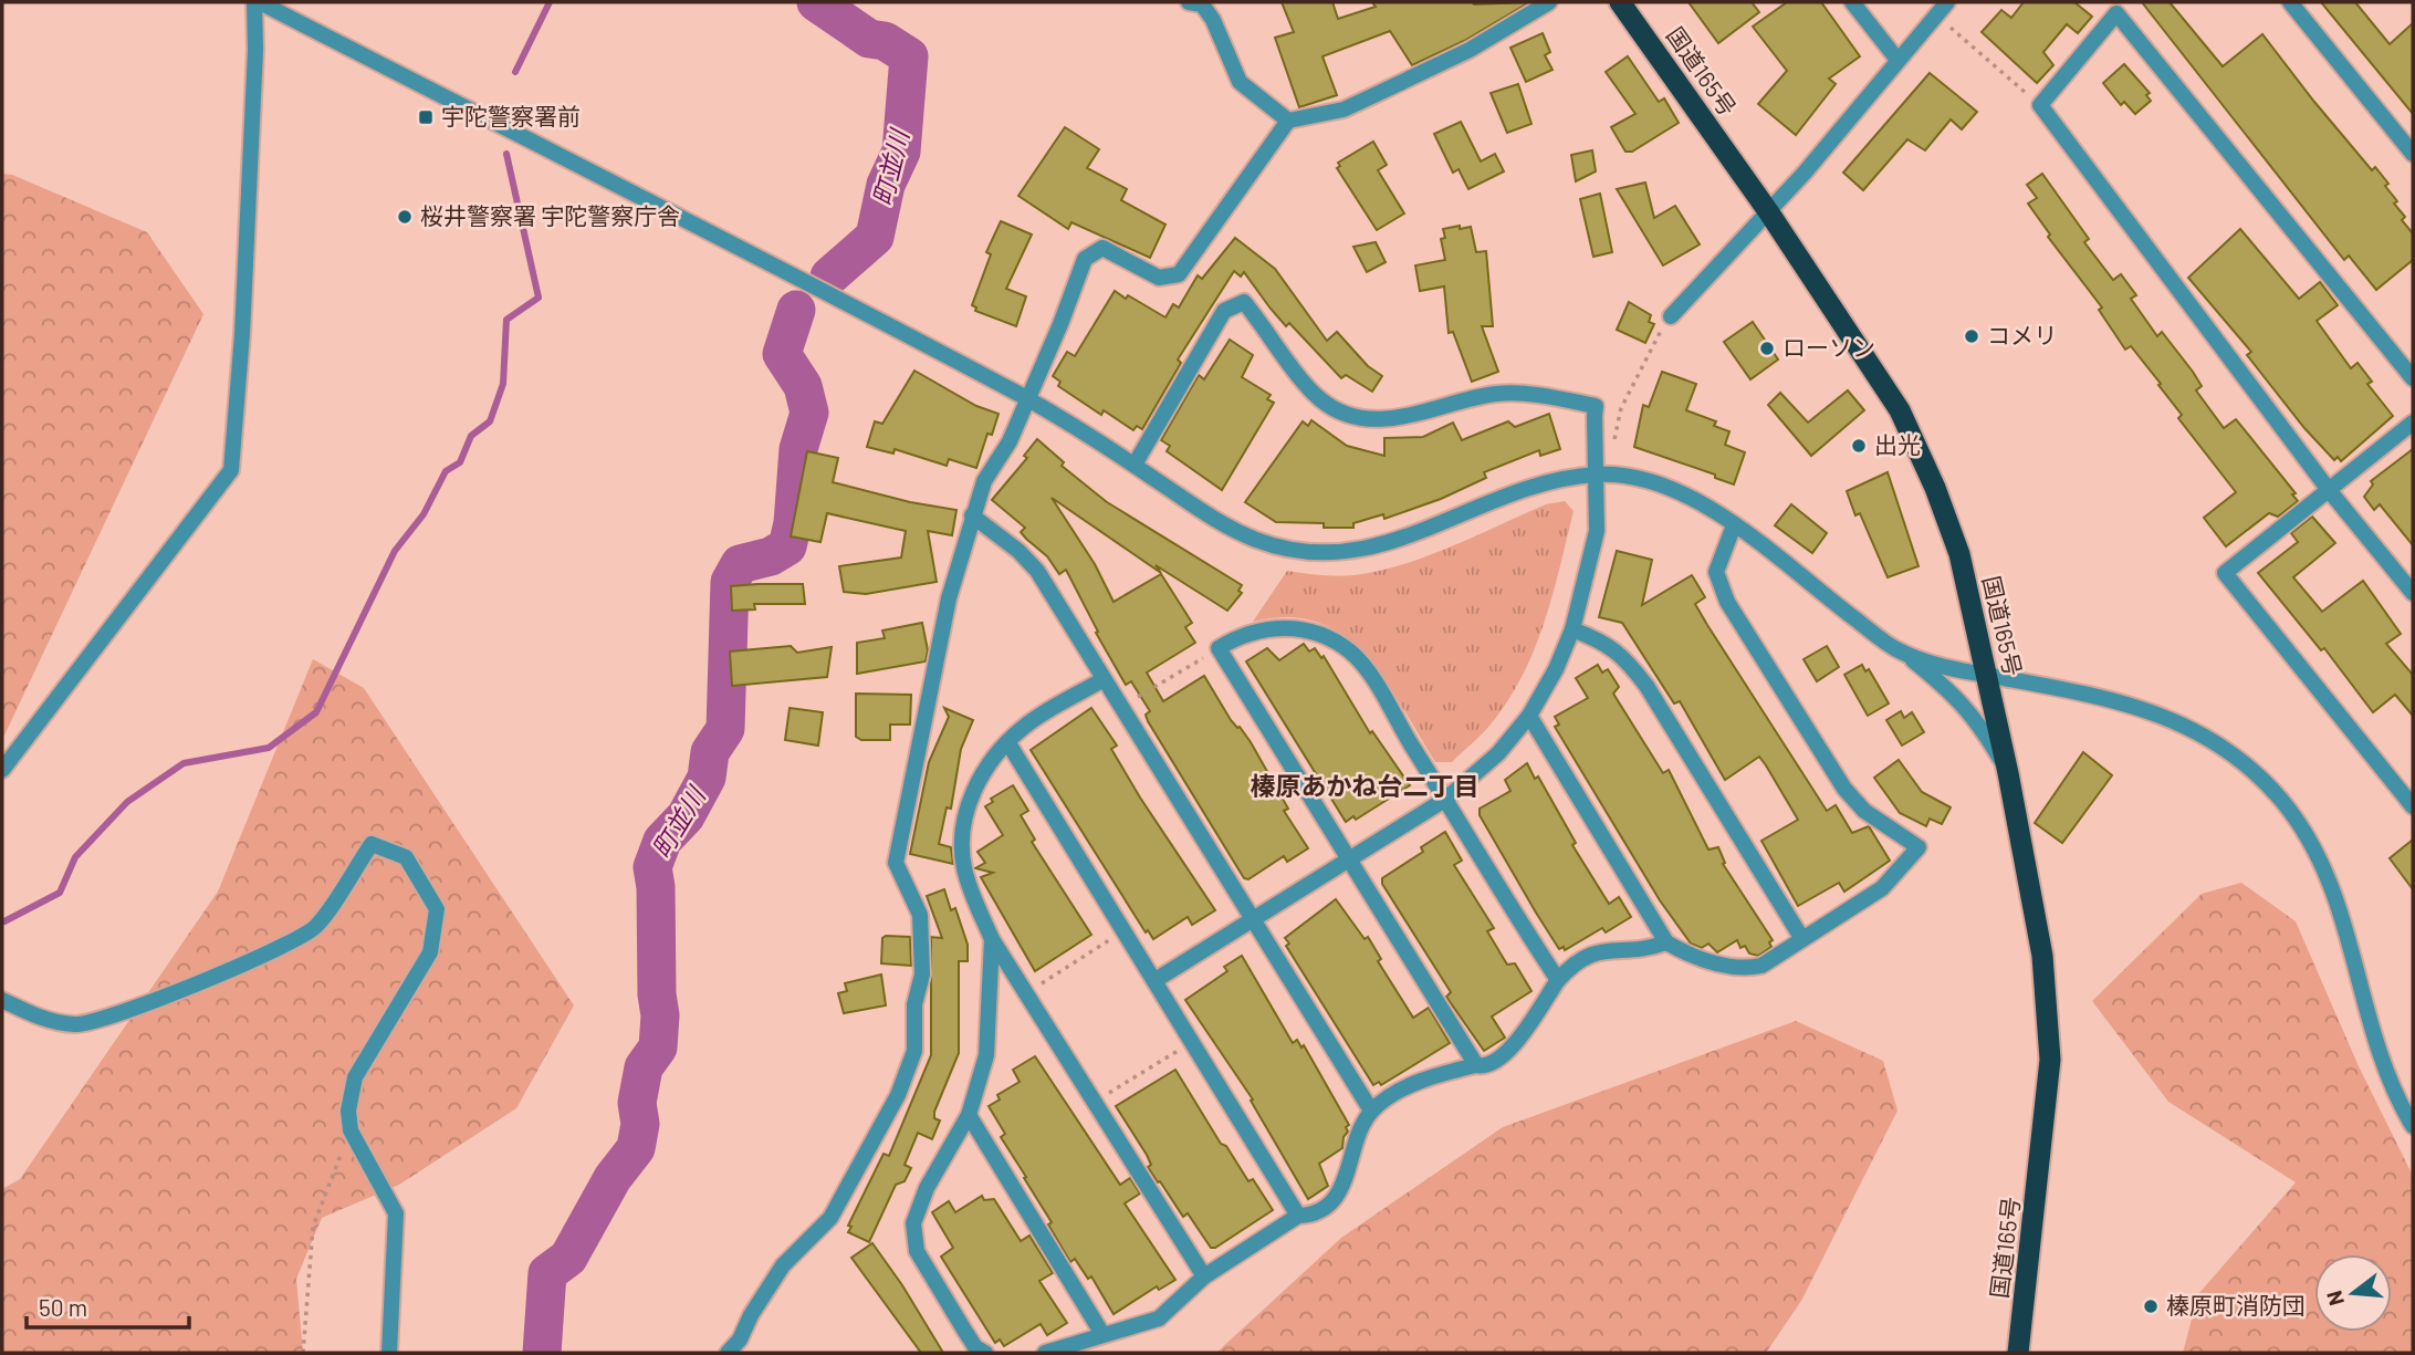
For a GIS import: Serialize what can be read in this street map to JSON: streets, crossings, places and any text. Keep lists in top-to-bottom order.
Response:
{
  "streets": {
    "highway": ["国道165号"]
  },
  "districts": ["榛原あかね台二丁目"],
  "water": ["町並川"],
  "places": {
    "transit": ["宇陀警察署前"],
    "other": [
      "桜井警察署 宇陀警察庁舎",
      "コメリ",
      "ローソン",
      "出光",
      "榛原町消防団"
    ]
  },
  "scale_bar": "50 m",
  "north": "left"
}
